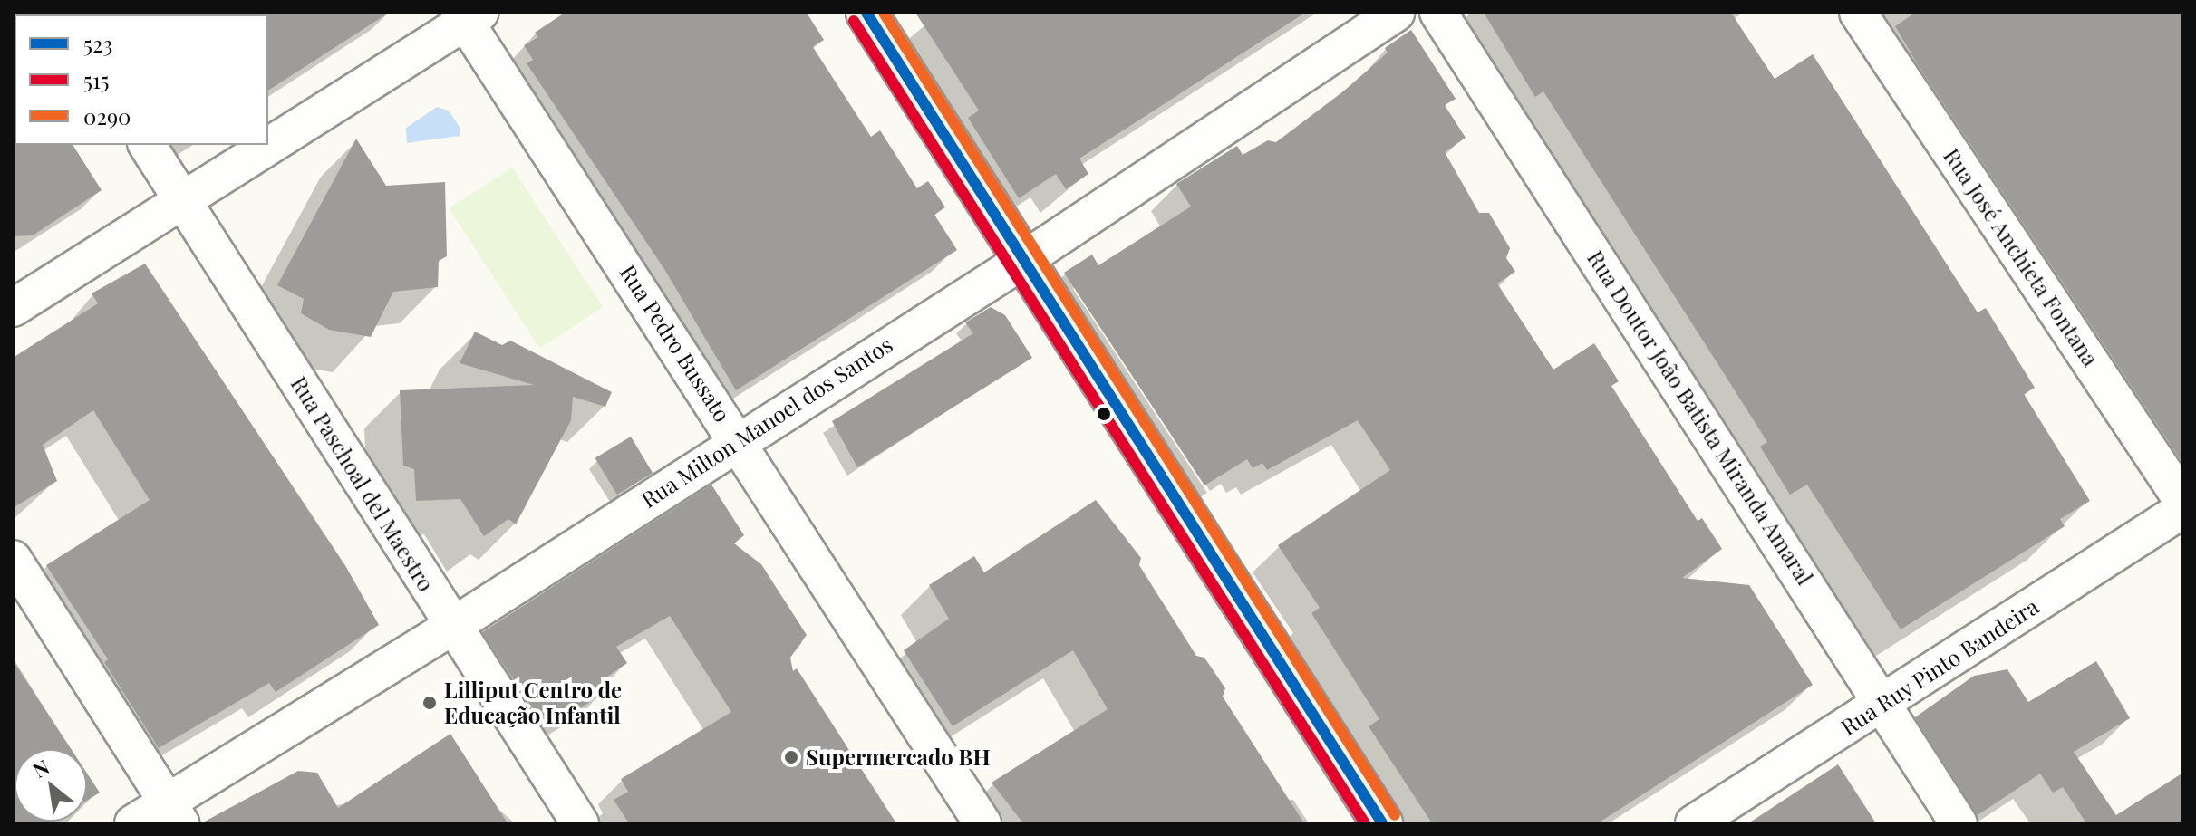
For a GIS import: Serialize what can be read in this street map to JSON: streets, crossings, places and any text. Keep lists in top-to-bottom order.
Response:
{
  "streets": {
    "street": [
      "Rua José Anchieta Fontana",
      "Rua Pedro Bussato",
      "Rua Doutor João Batista Miranda Amaral",
      "Rua Milton Manoel dos Santos",
      "Rua Paschoal del Maestro",
      "Rua Ruy Pinto Bandeira"
    ]
  },
  "crossings": [
    ["Rua Pedro Bussato", "Rua Milton Manoel dos Santos"],
    ["Rua Doutor João Batista Miranda Amaral", "Rua Ruy Pinto Bandeira"],
    ["Rua Milton Manoel dos Santos", "Rua Paschoal del Maestro"]
  ],
  "places": ["Lilliput Centro de Educação Infantil", "Supermercado BH"],
  "lines": ["transit line 523", "transit line 0290", "transit line 515"],
  "legend": ["523", "515", "0290"],
  "north": "top left"
}
